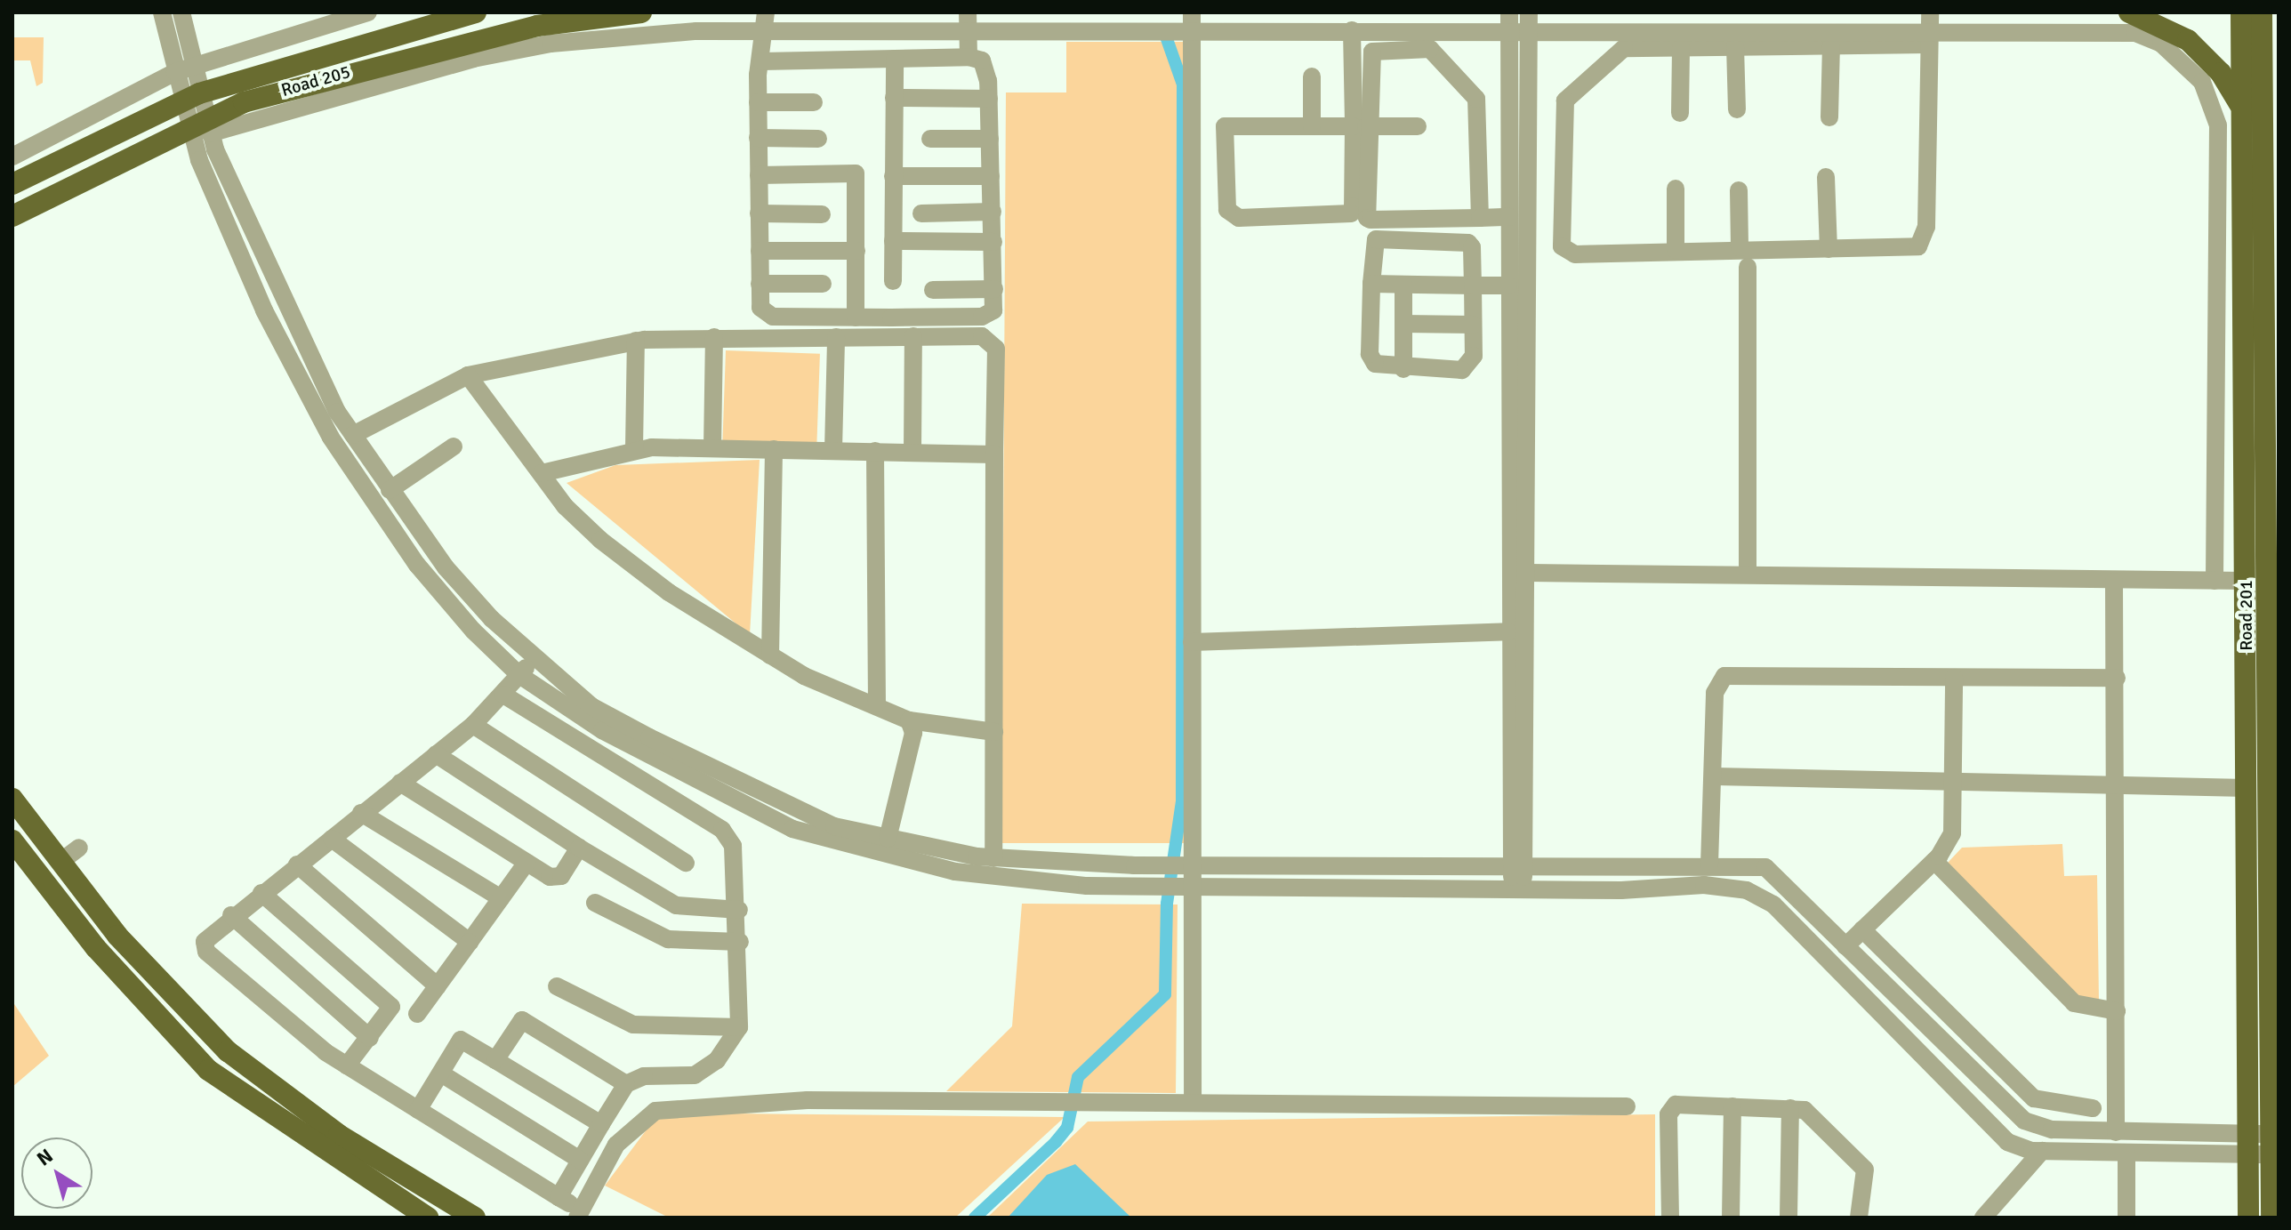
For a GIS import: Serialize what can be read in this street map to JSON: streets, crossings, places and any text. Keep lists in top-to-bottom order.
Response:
{
  "streets": {
    "main road": ["Road 205", "Road 201"]
  },
  "north": "top left"
}
